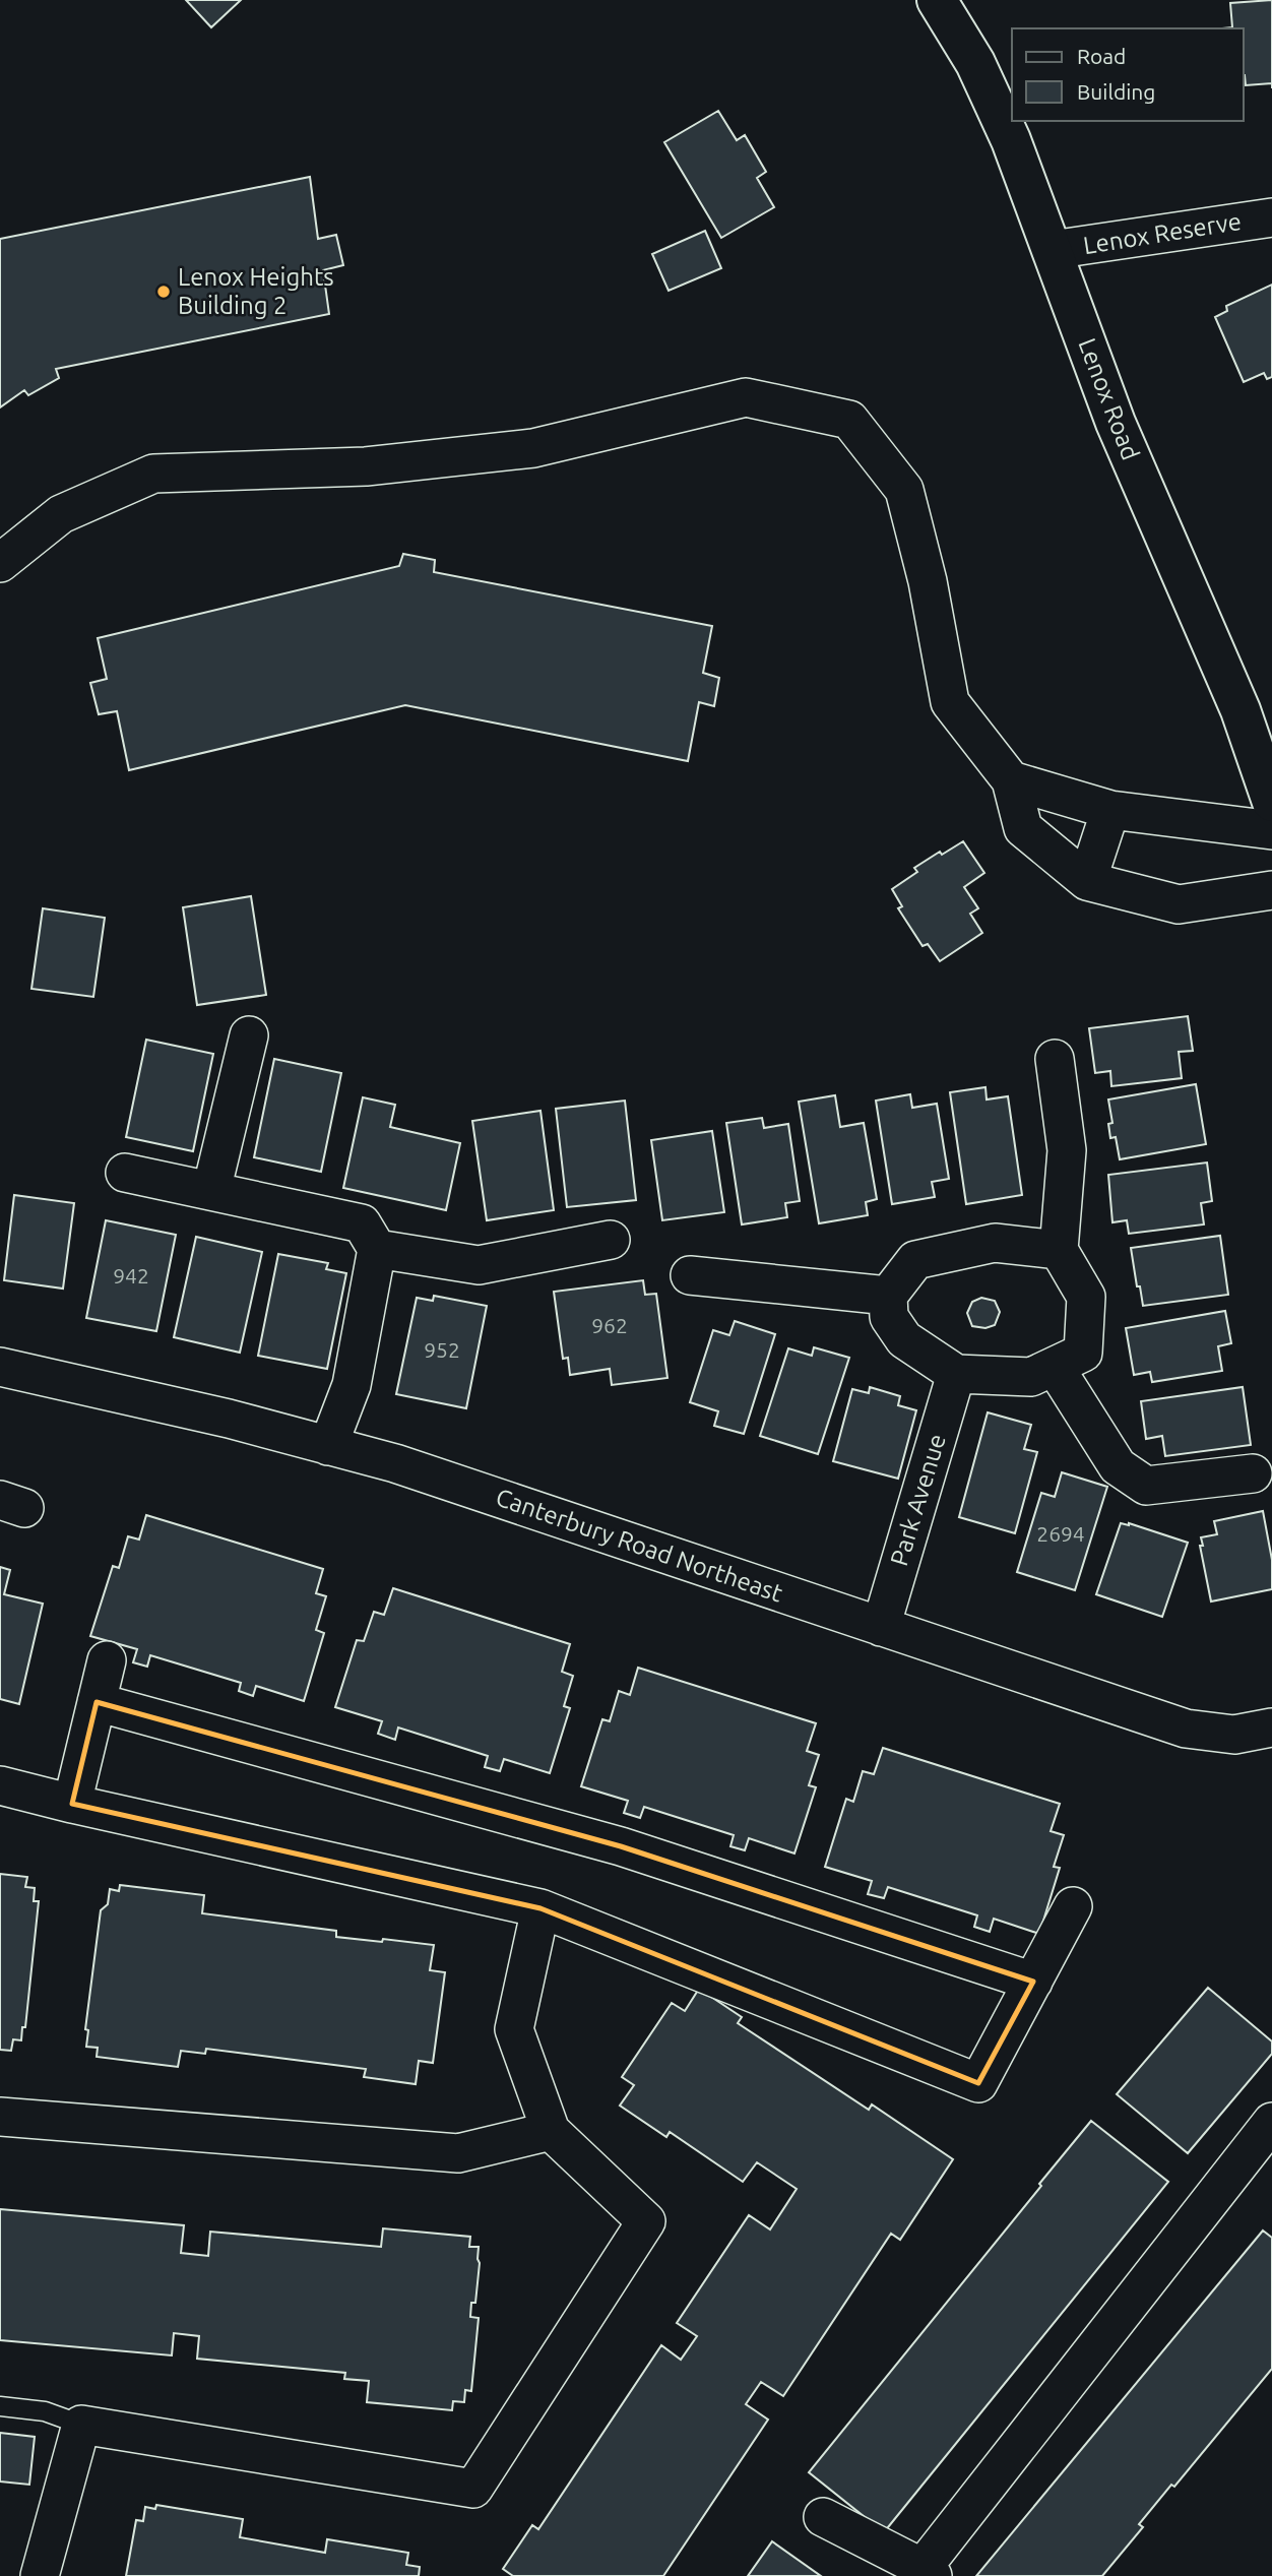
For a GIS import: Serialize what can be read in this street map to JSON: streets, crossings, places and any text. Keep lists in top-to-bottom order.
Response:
{
  "streets": {
    "street": [
      "Lenox Reserve",
      "Lenox Road",
      "Park Avenue",
      "Canterbury Road Northeast"
    ]
  },
  "crossings": [
    ["Lenox Reserve", "Lenox Road"],
    ["Park Avenue", "Canterbury Road Northeast"]
  ],
  "places": ["Lenox Heights Building 2"],
  "house_numbers": [
    "942",
    "962",
    "952",
    "2694"
  ],
  "legend": ["Road", "Building"]
}
